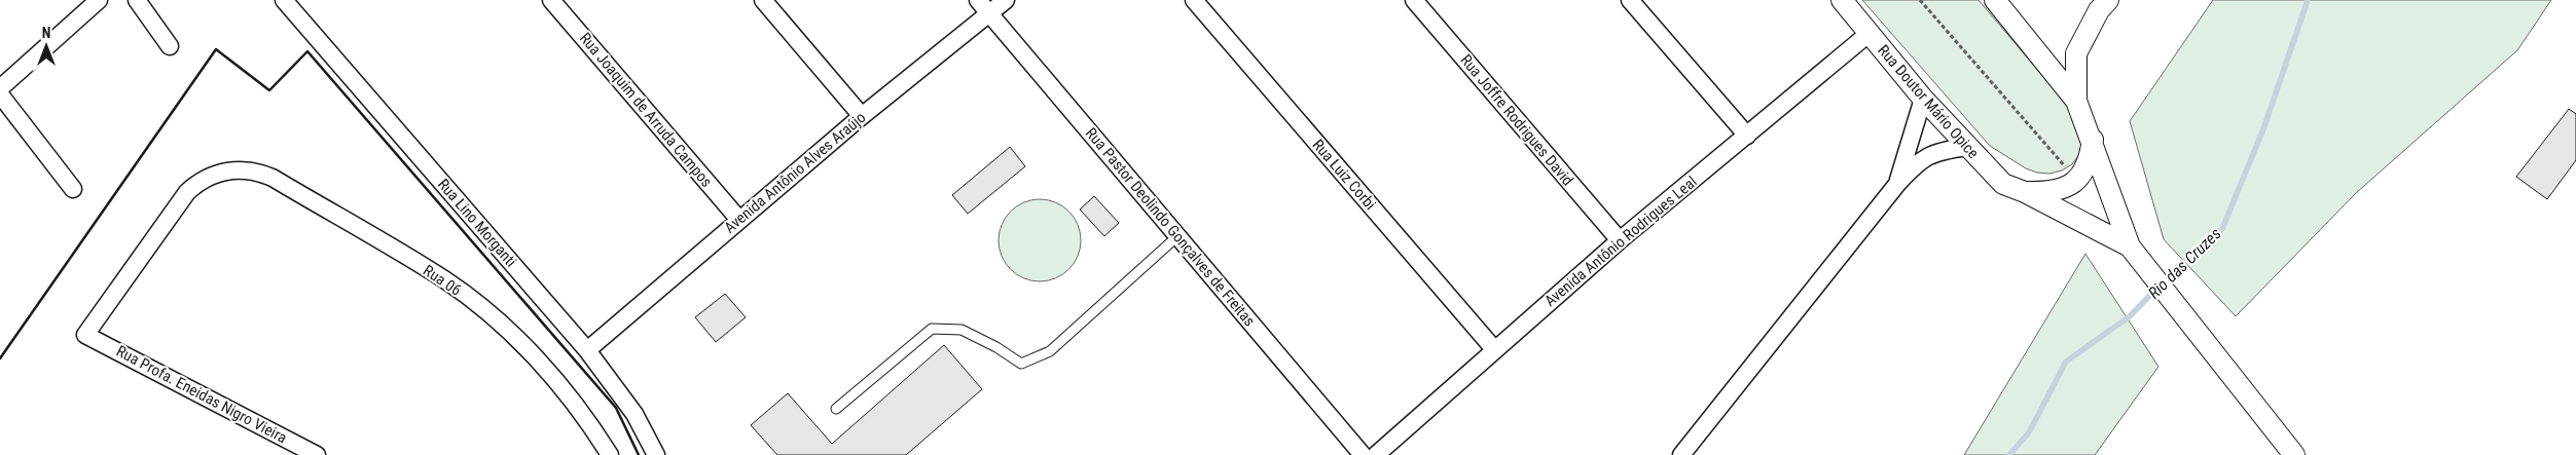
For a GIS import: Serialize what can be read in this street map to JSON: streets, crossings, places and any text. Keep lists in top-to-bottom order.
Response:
{
  "streets": {
    "street": [
      "Rua Doutor Mário Opice",
      "Rua Joaquim de Arruda Campos",
      "Rua Joffre Rodrigues David",
      "Avenida Antônio Alves Araújo",
      "Rua Luiz Corbi",
      "Rua Lino Morganti",
      "Rua Pastor Deolindo Gonçalves de Freitas",
      "Avenida Antônio Rodrigues Leal",
      "Rua 06",
      "Rua Profa. Eneidas Nigro Vieira"
    ]
  },
  "crossings": [
    ["Rua Doutor Mário Opice", "Avenida Antônio Rodrigues Leal"],
    ["Rua Joaquim de Arruda Campos", "Avenida Antônio Alves Araújo"],
    ["Rua Joffre Rodrigues David", "Avenida Antônio Rodrigues Leal"],
    ["Avenida Antônio Alves Araújo", "Rua Lino Morganti"],
    ["Avenida Antônio Alves Araújo", "Rua Pastor Deolindo Gonçalves de Freitas"],
    ["Rua Luiz Corbi", "Avenida Antônio Rodrigues Leal"],
    ["Rua 06", "Rua Profa. Eneidas Nigro Vieira"]
  ],
  "water": ["Rio das Cruzes"],
  "north": "top"
}
